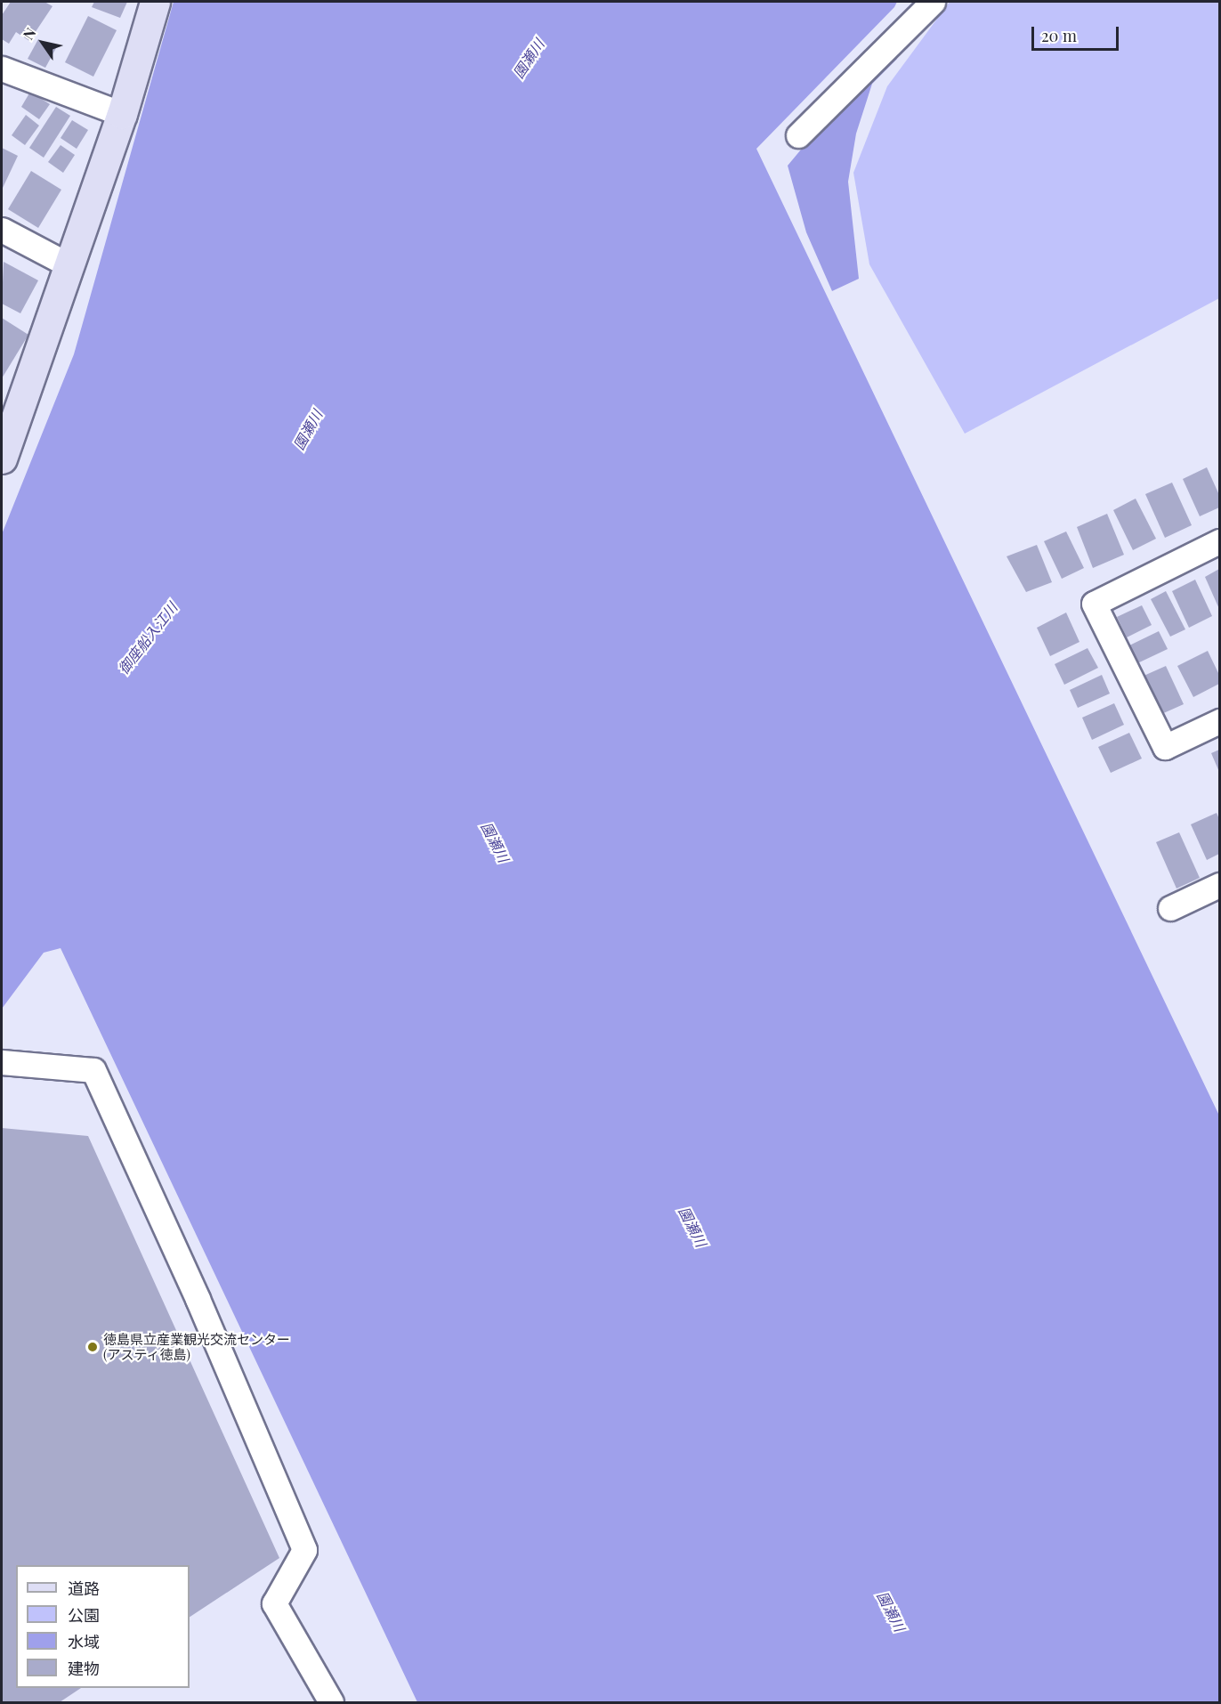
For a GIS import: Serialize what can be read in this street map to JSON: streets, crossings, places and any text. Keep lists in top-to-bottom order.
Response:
{
  "water": ["園瀬川", "御座船入江川"],
  "places": ["徳島県立産業観光交流センター (アスティ徳島)"],
  "legend": [
    "道路",
    "公園",
    "水域",
    "建物"
  ],
  "scale_bar": "20 m",
  "north": "top left"
}
